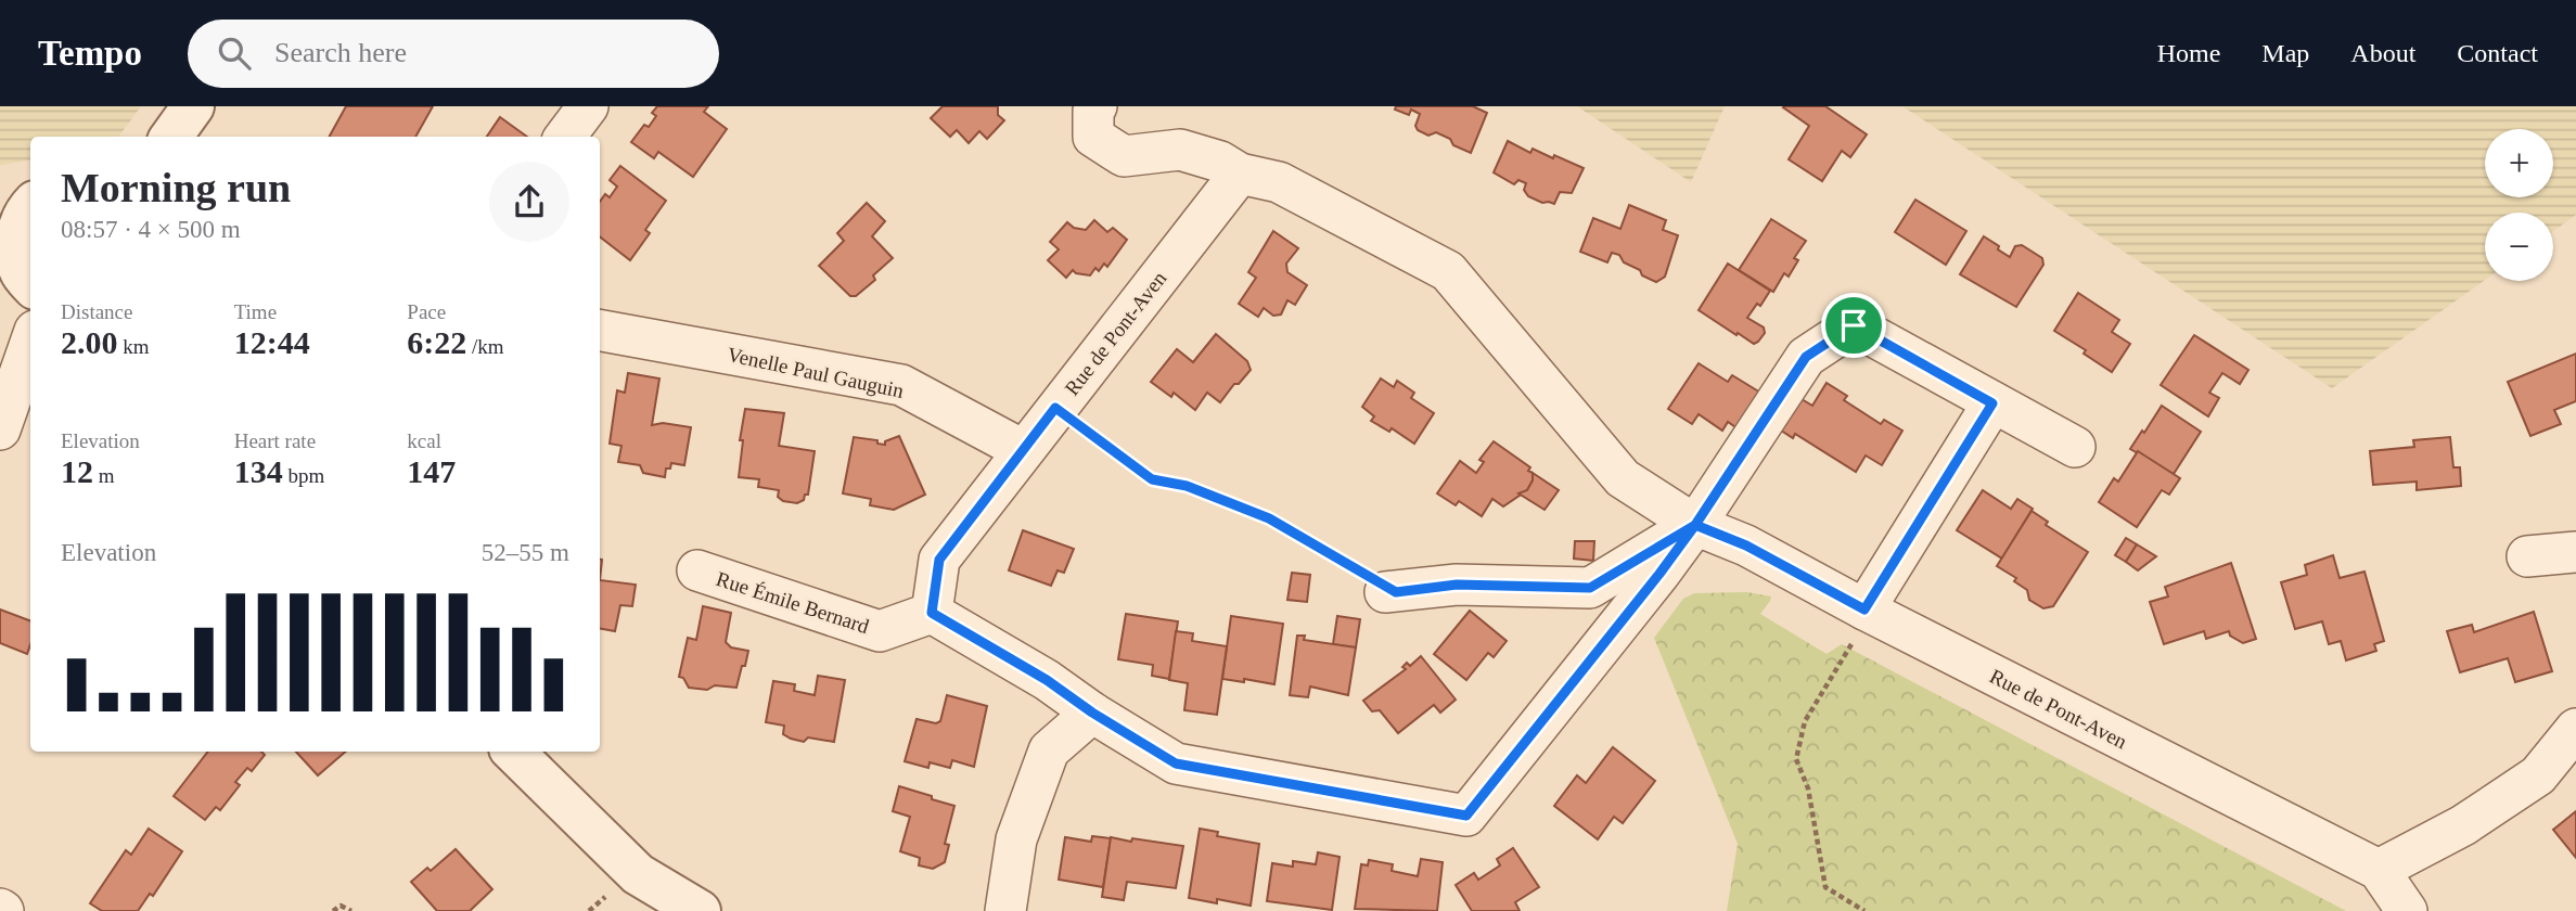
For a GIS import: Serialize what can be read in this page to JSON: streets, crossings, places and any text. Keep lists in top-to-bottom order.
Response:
{
  "streets": {
    "street": ["Rue de Pont-Aven", "Venelle Paul Gauguin", "Rue Émile Bernard"]
  },
  "crossings": [
    ["Rue de Pont-Aven", "Venelle Paul Gauguin"],
    ["Rue de Pont-Aven", "Rue Émile Bernard"]
  ],
  "page": {
    "header": "Tempo",
    "search": "Search here",
    "nav": [
      "Home",
      "Map",
      "About",
      "Contact"
    ],
    "map_buttons": ["+", "−"],
    "heading": ["Morning run", "08:57 · 4 × 500 m"],
    "stats": [
      ["Distance", "2.00 km"],
      ["Time", "12:44"],
      ["Pace", "6:22 /km"],
      ["Elevation", "12 m"],
      ["Heart rate", "134 bpm"],
      ["kcal", "147"]
    ],
    "chart": ["Elevation", "52–55 m"]
  }
}
